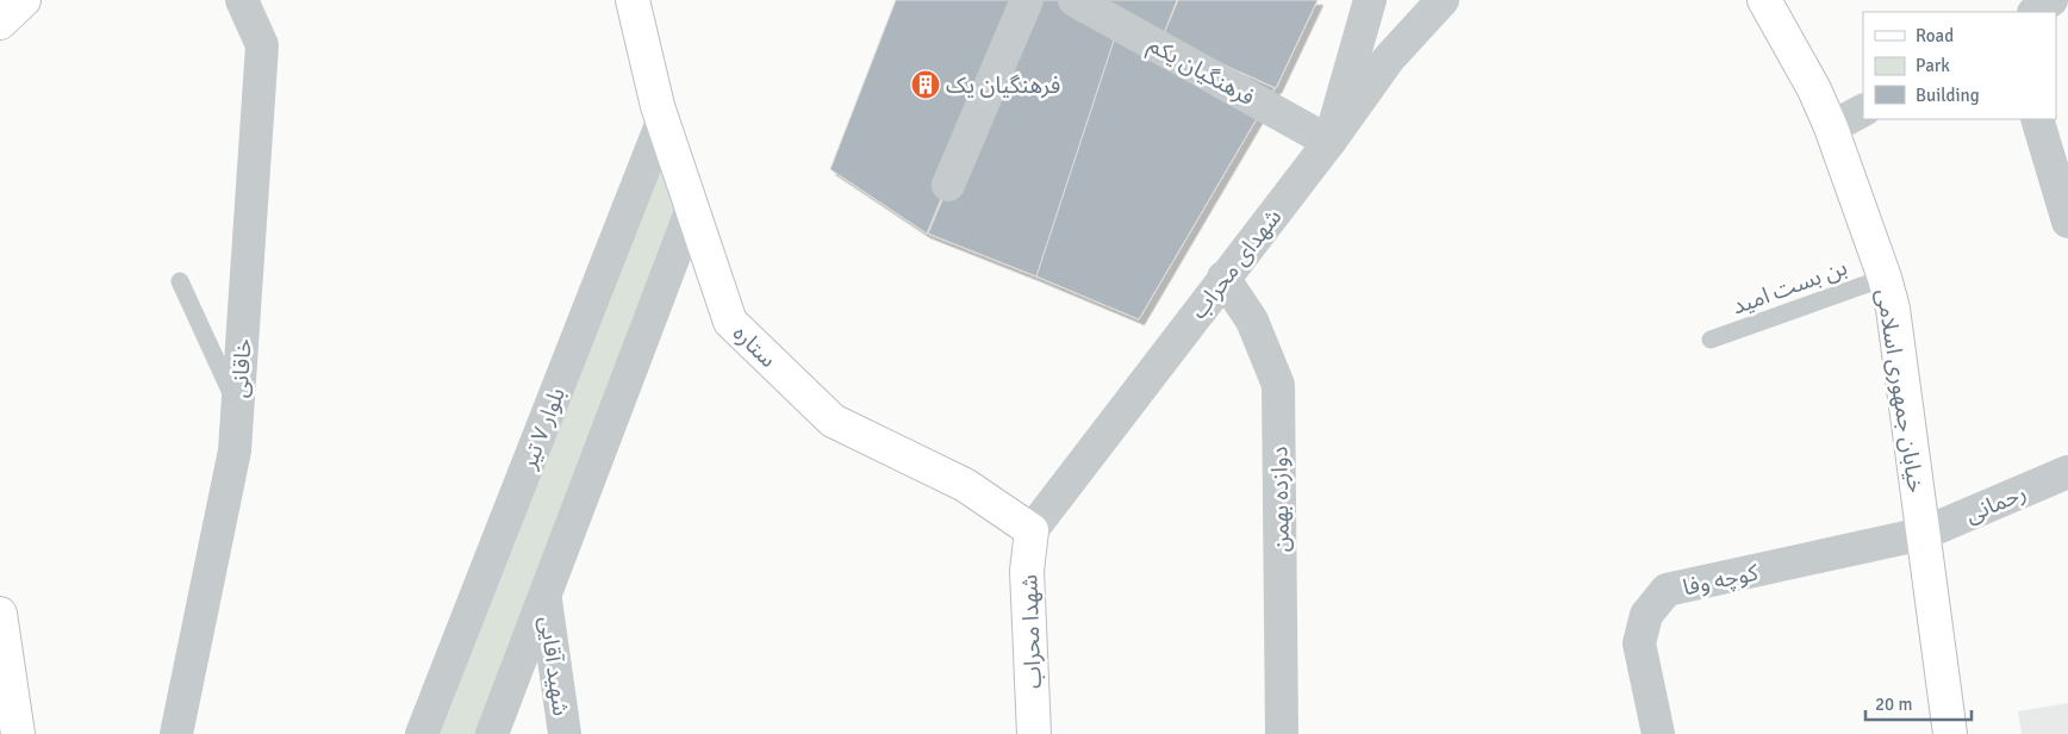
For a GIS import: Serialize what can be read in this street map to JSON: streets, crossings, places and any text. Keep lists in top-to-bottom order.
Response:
{
  "streets": {
    "street": [
      "فرهنگیان یکم",
      "شهدای محراب",
      "ستاره",
      "خاقانی",
      "خیابان جمهوری اسلامی",
      "بلوار ۷ تیر",
      "دوازده بهمن",
      "رحمانی",
      "کوچه وفا",
      "شهدا محراب",
      "شهید آقایی"
    ],
    "lane": ["بن بست امید"]
  },
  "crossings": [
    ["فرهنگیان یکم", "شهدای محراب"],
    ["شهدای محراب", "ستاره"],
    ["شهدای محراب", "دوازده بهمن"],
    ["شهدای محراب", "شهدا محراب"],
    ["بن بست امید", "خیابان جمهوری اسلامی"],
    ["ستاره", "بلوار ۷ تیر"],
    ["ستاره", "شهدا محراب"],
    ["خیابان جمهوری اسلامی", "رحمانی"],
    ["خیابان جمهوری اسلامی", "کوچه وفا"],
    ["رحمانی", "کوچه وفا"]
  ],
  "places": {
    "building": ["فرهنگیان یک"]
  },
  "legend": ["Road", "Park", "Building"],
  "scale_bar": "20 m"
}
